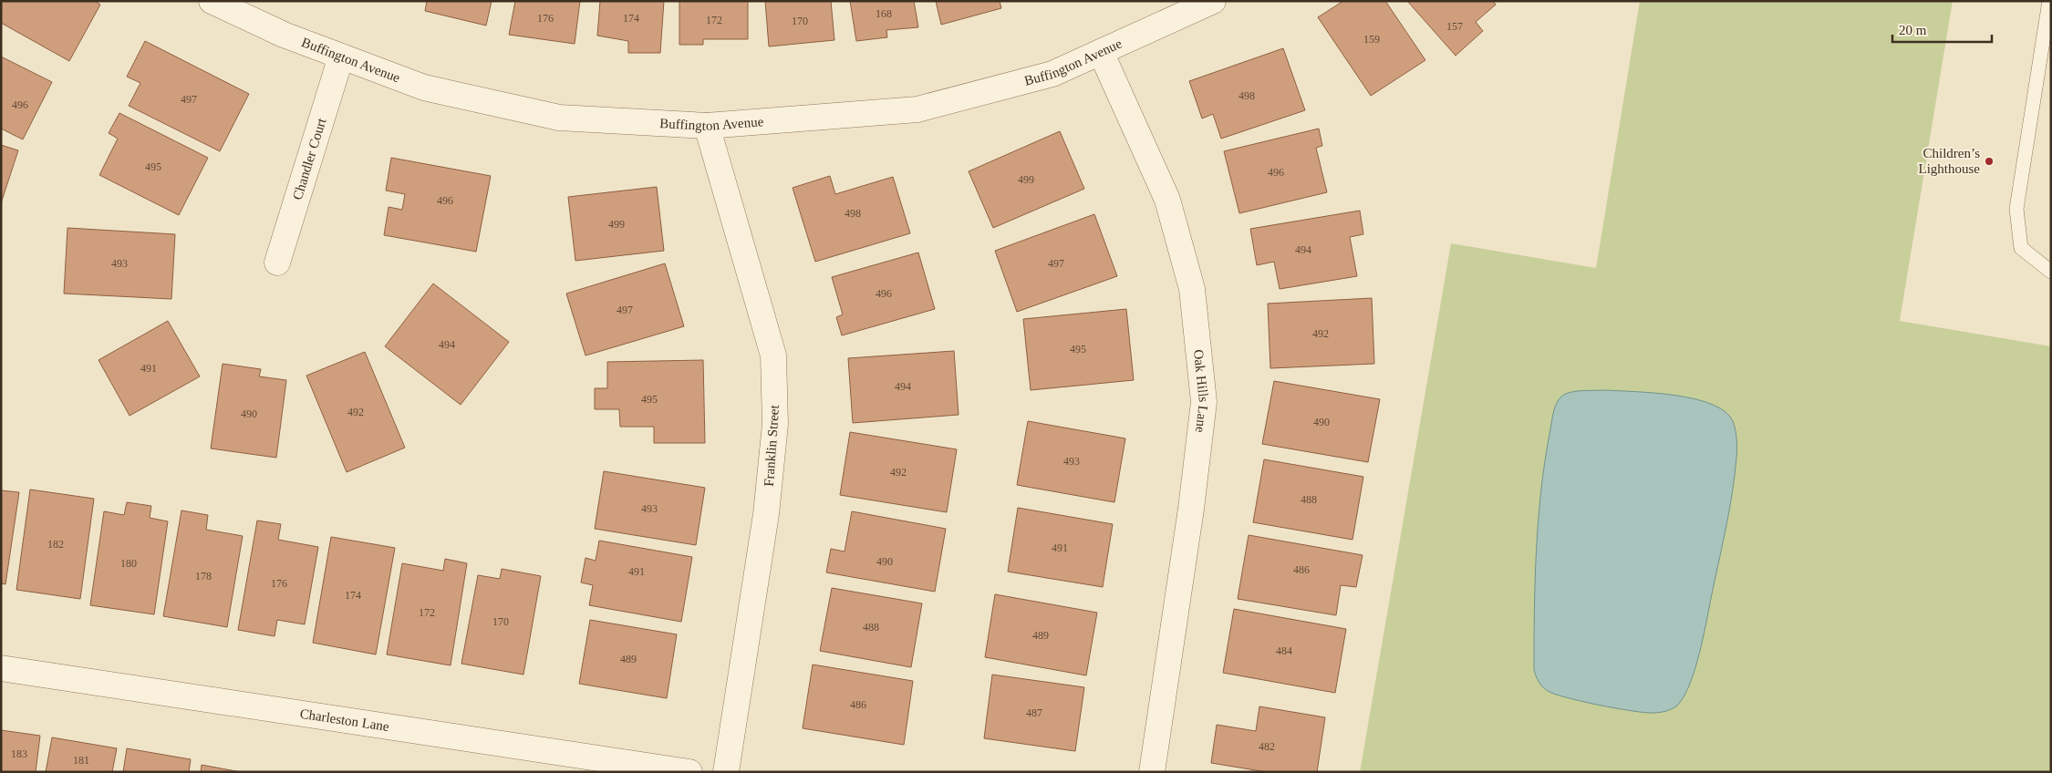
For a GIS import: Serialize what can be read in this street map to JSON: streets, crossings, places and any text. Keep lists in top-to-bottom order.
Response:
{
  "streets": {
    "street": [
      "Buffington Avenue",
      "Chandler Court",
      "Oak Hills Lane",
      "Franklin Street",
      "Charleston Lane"
    ]
  },
  "crossings": [
    ["Buffington Avenue", "Chandler Court"],
    ["Buffington Avenue", "Oak Hills Lane"],
    ["Buffington Avenue", "Franklin Street"]
  ],
  "places": ["Children’s Lighthouse"],
  "house_numbers": [
    "168",
    "176",
    "174",
    "172",
    "170",
    "157",
    "159",
    "498",
    "497",
    "496",
    "495",
    "496",
    "499",
    "496",
    "498",
    "499",
    "494",
    "493",
    "497",
    "496",
    "497",
    "492",
    "494",
    "495",
    "491",
    "494",
    "495",
    "492",
    "490",
    "490",
    "493",
    "492",
    "488",
    "493",
    "182",
    "491",
    "490",
    "180",
    "486",
    "491",
    "178",
    "176",
    "174",
    "172",
    "170",
    "488",
    "489",
    "484",
    "489",
    "486",
    "487",
    "482",
    "183",
    "181"
  ],
  "scale_bar": "20 m"
}
